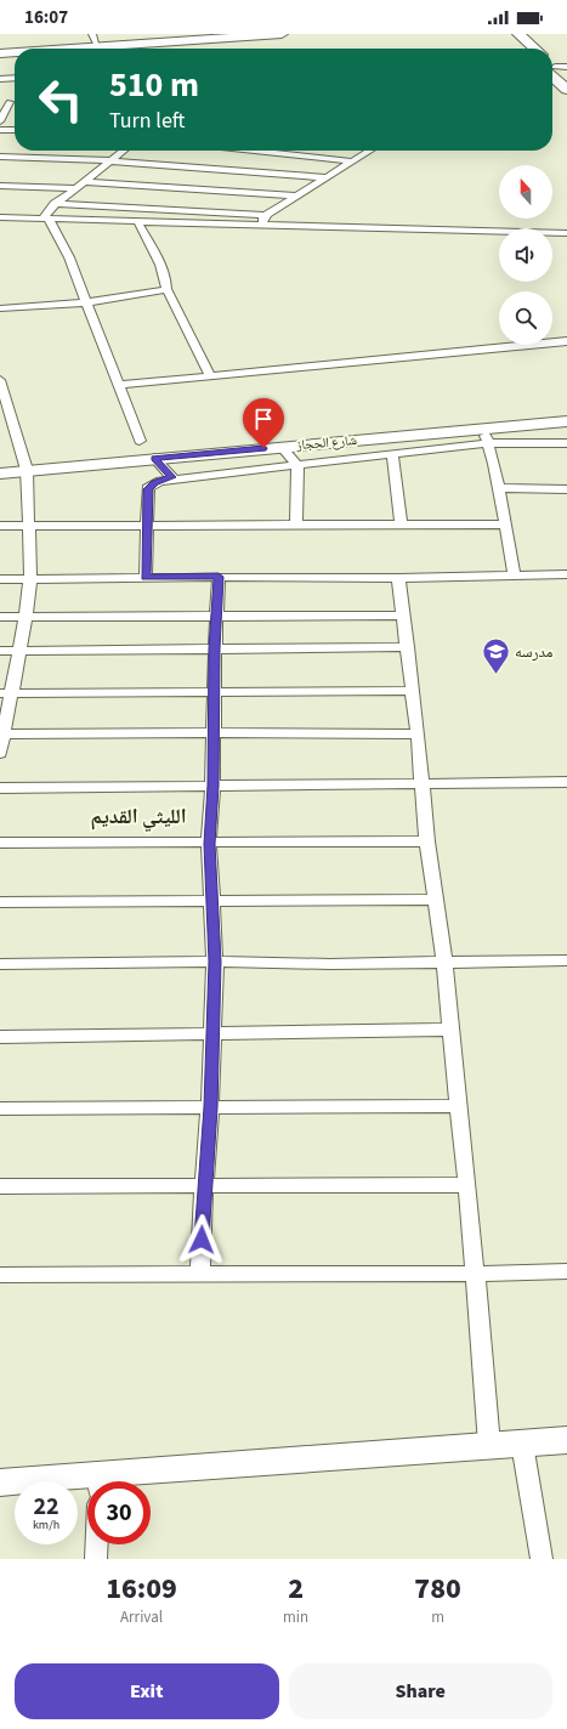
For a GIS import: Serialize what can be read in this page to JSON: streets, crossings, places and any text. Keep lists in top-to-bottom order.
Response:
{
  "streets": {
    "main road": ["شارع الحجاز"]
  },
  "districts": ["الليثي القديم"],
  "places": {
    "school or university": ["مدرسه"]
  },
  "north": "top",
  "page": {
    "status": "16:07",
    "turn": ["510 m", "Turn left"],
    "speed": "22 km/h",
    "limit": "30",
    "eta": [
      "16:09",
      "Arrival",
      "2",
      "min",
      "780",
      "m"
    ],
    "buttons": ["Exit", "Share"]
  }
}
